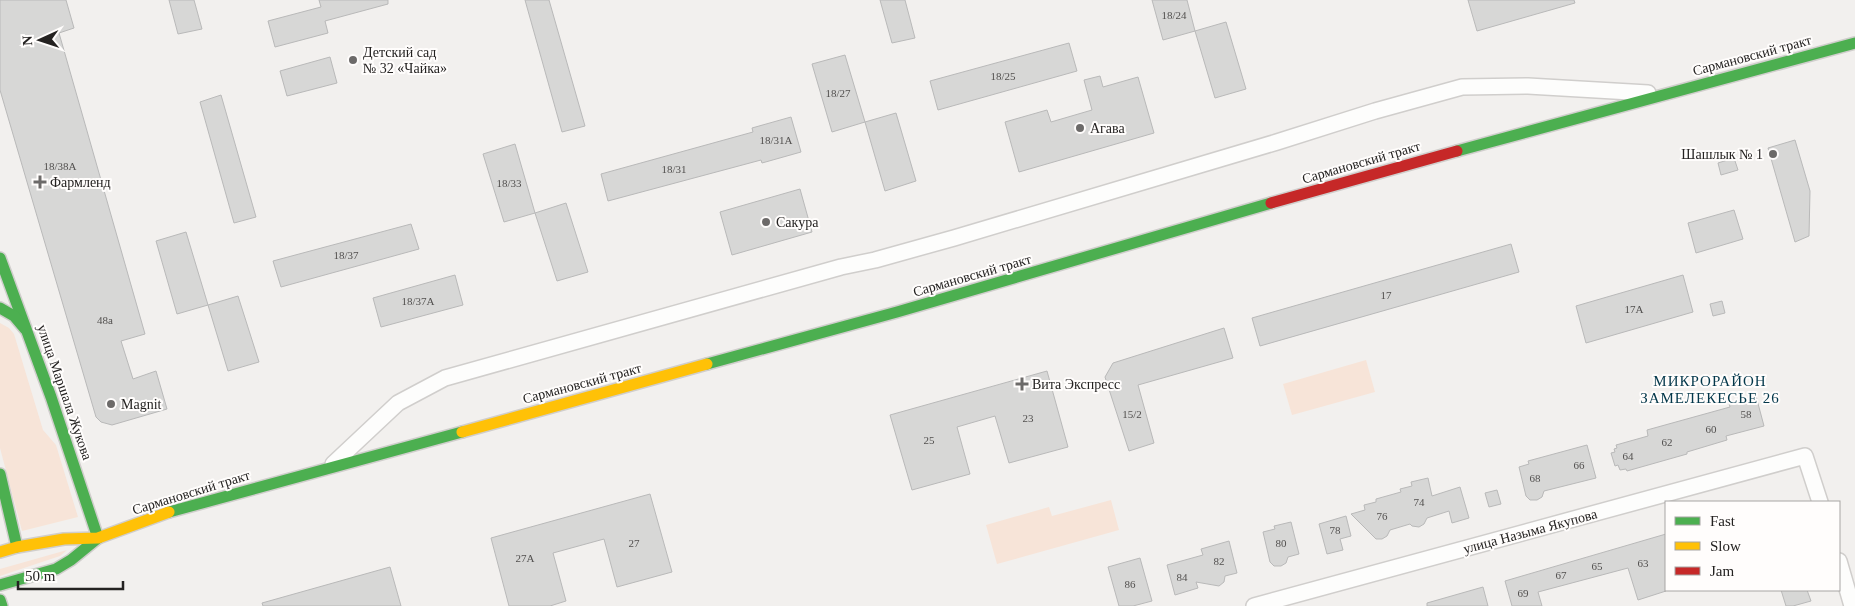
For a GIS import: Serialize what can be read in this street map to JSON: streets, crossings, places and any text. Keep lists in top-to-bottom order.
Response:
{
  "streets": {
    "main road": ["Сармановский тракт", "улица Маршала Жукова"],
    "street": ["улица Назыма Якупова"]
  },
  "crossings": [
    ["Сармановский тракт", "улица Маршала Жукова"]
  ],
  "districts": ["МИКРОРАЙОН ЗАМЕЛЕКЕСЬЕ 26"],
  "places": {
    "other": [
      "Детский сад № 32 «Чайка»",
      "Агава",
      "Шашлык № 1",
      "Сакура",
      "Magnit"
    ],
    "health": ["Фармленд", "Вита Экспресс"]
  },
  "house_numbers": [
    "18/24",
    "18/25",
    "18/27",
    "18/31А",
    "18/38А",
    "18/31",
    "18/33",
    "18/37",
    "17",
    "18/37А",
    "17А",
    "48а",
    "15/2",
    "58",
    "23",
    "60",
    "25",
    "62",
    "64",
    "66",
    "68",
    "74",
    "76",
    "78",
    "27",
    "80",
    "27А",
    "82",
    "63",
    "65",
    "67",
    "84",
    "86",
    "69"
  ],
  "legend": ["Fast", "Slow", "Jam"],
  "scale_bar": "50 m",
  "north": "left"
}
